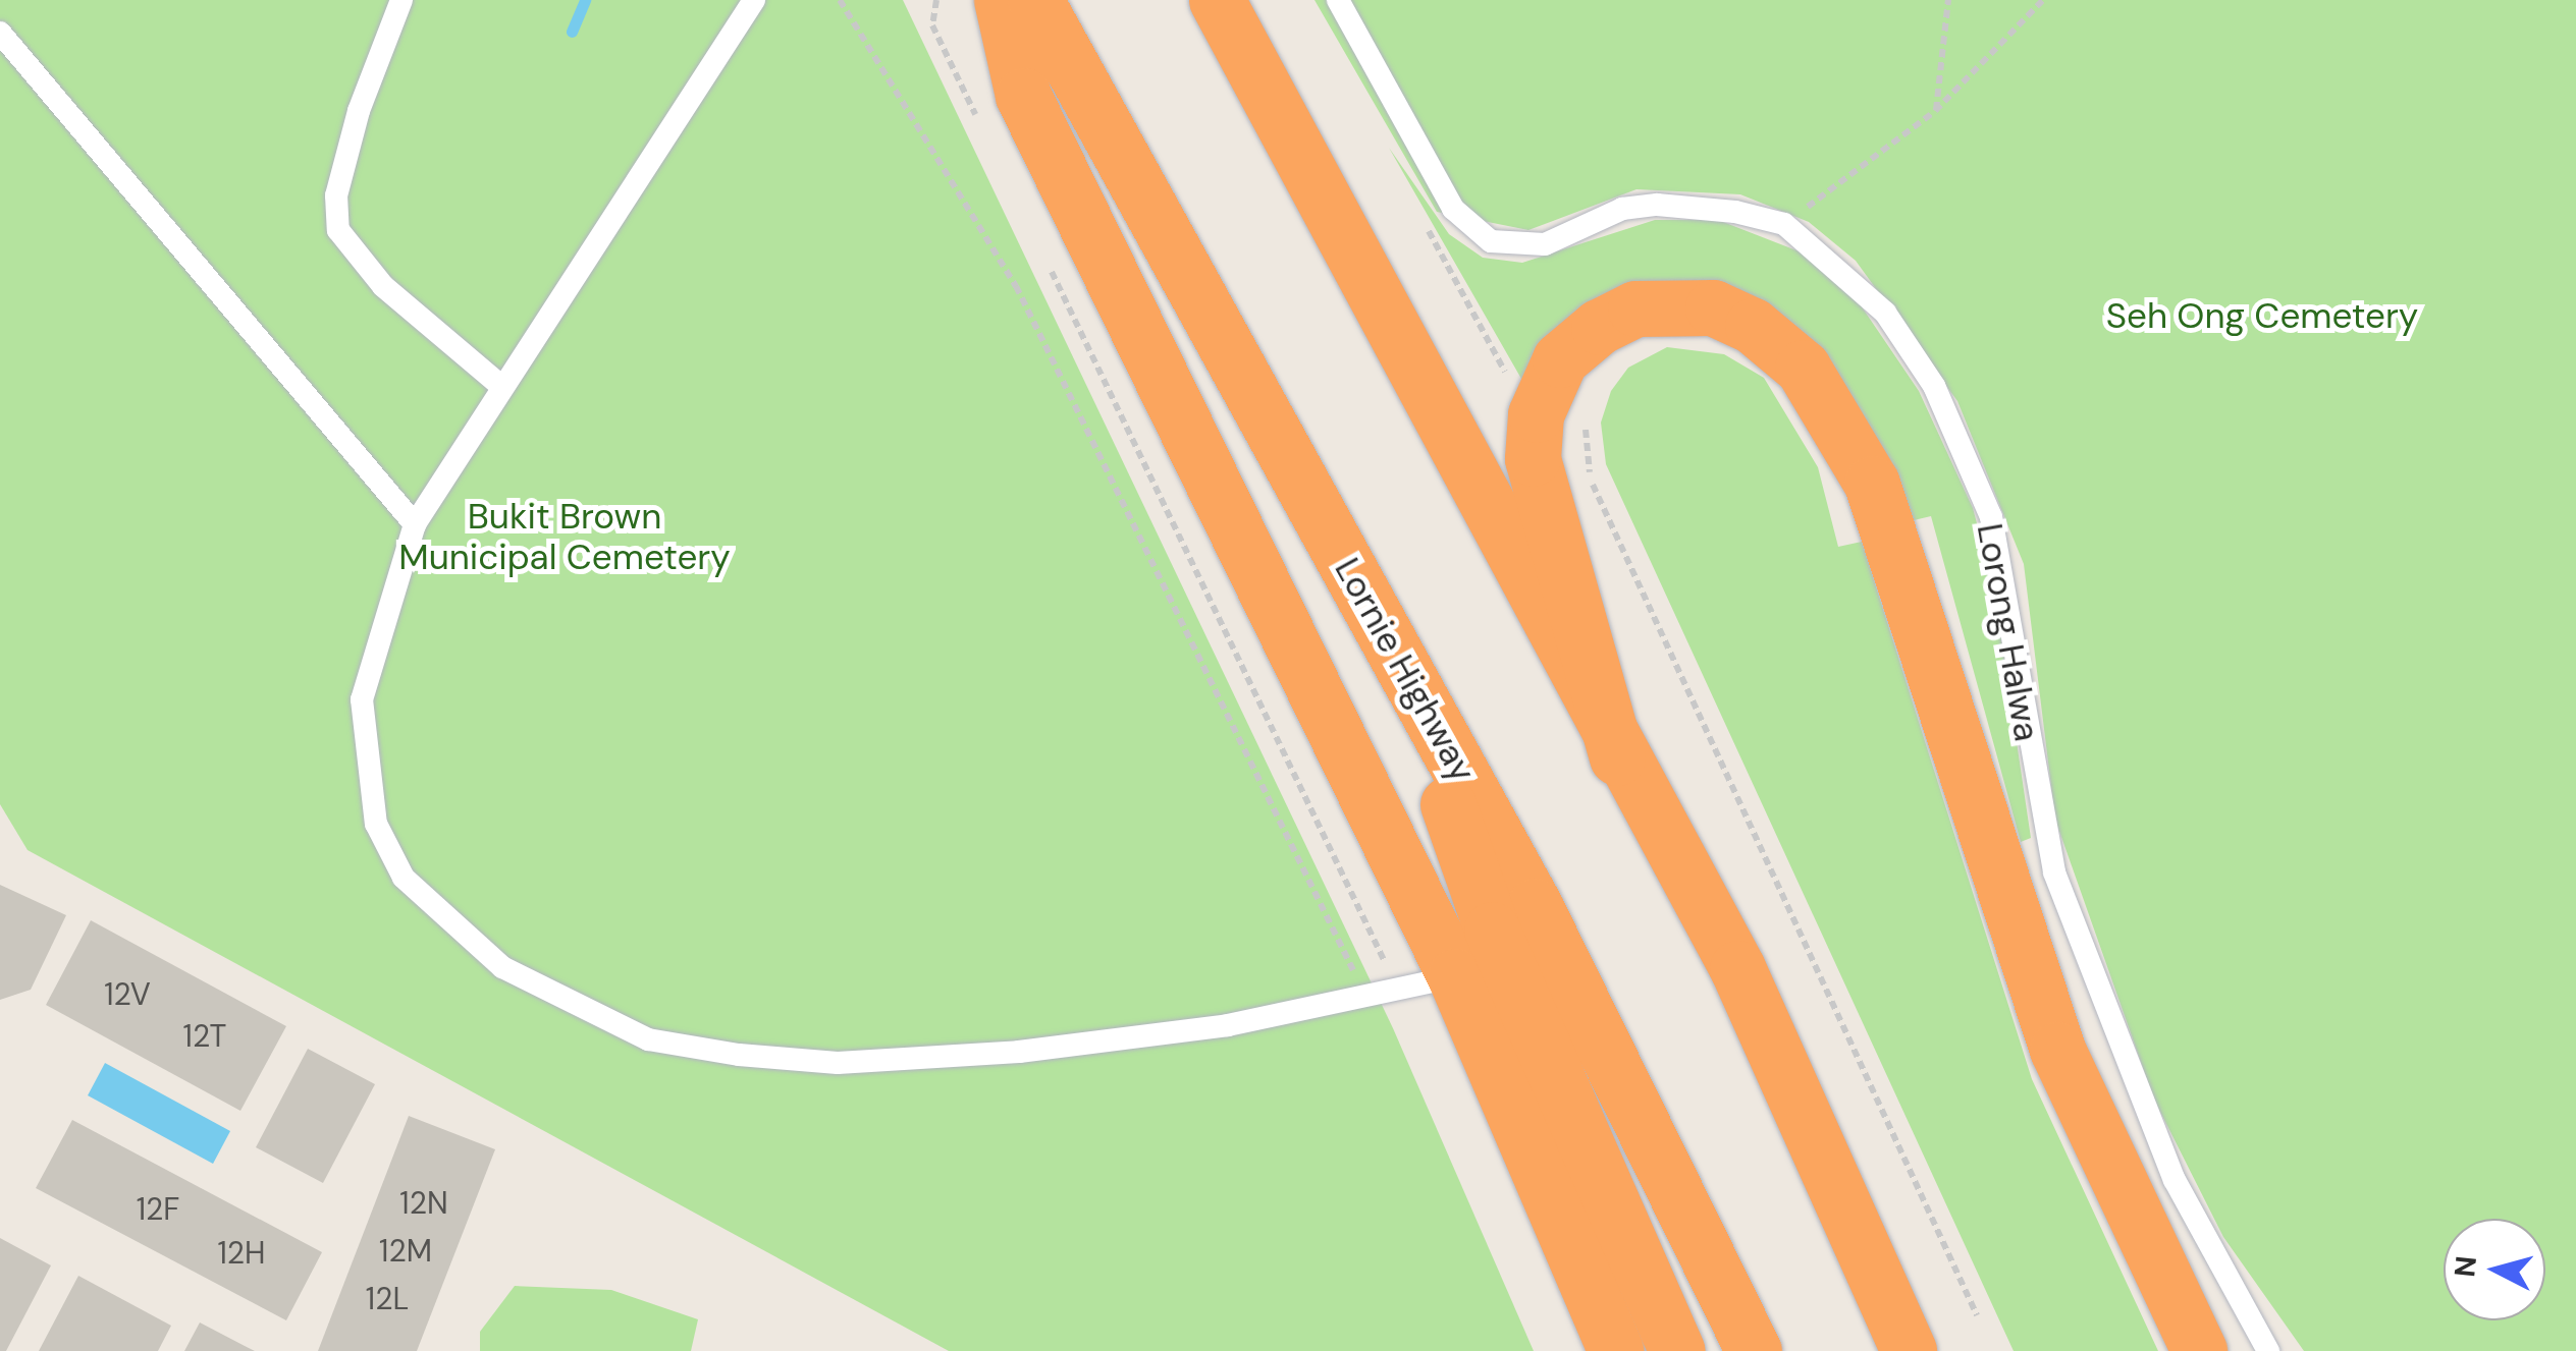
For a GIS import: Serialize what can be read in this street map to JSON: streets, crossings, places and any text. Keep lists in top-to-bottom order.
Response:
{
  "streets": {
    "highway": ["Lornie Highway"],
    "lane": ["Lorong Halwa"]
  },
  "parks": ["Seh Ong Cemetery", "Bukit Brown Municipal Cemetery"],
  "house_numbers": [
    "12V",
    "12T",
    "12N",
    "12F",
    "12M",
    "12H",
    "12L"
  ],
  "north": "left"
}
